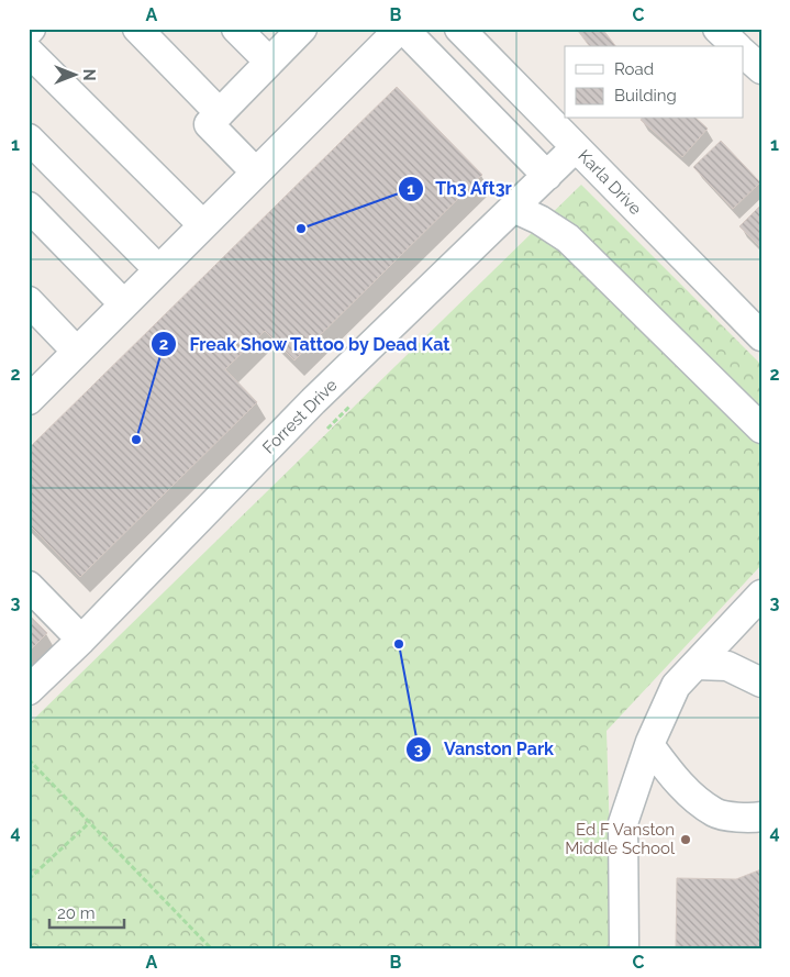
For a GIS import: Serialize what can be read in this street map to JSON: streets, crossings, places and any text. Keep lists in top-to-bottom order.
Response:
{
  "streets": {
    "street": ["Karla Drive", "Forrest Drive"]
  },
  "crossings": [
    ["Karla Drive", "Forrest Drive"]
  ],
  "places": [
    "Th3 Aft3r",
    "Freak Show Tattoo by Dead Kat",
    "Vanston Park",
    "Ed F Vanston Middle School"
  ],
  "legend": ["Road", "Building"],
  "scale_bar": "20 m",
  "north": "right",
  "grid": {
    "columns": ["A", "B", "C"],
    "rows": [
      "1",
      "2",
      "3",
      "4"
    ]
  }
}
